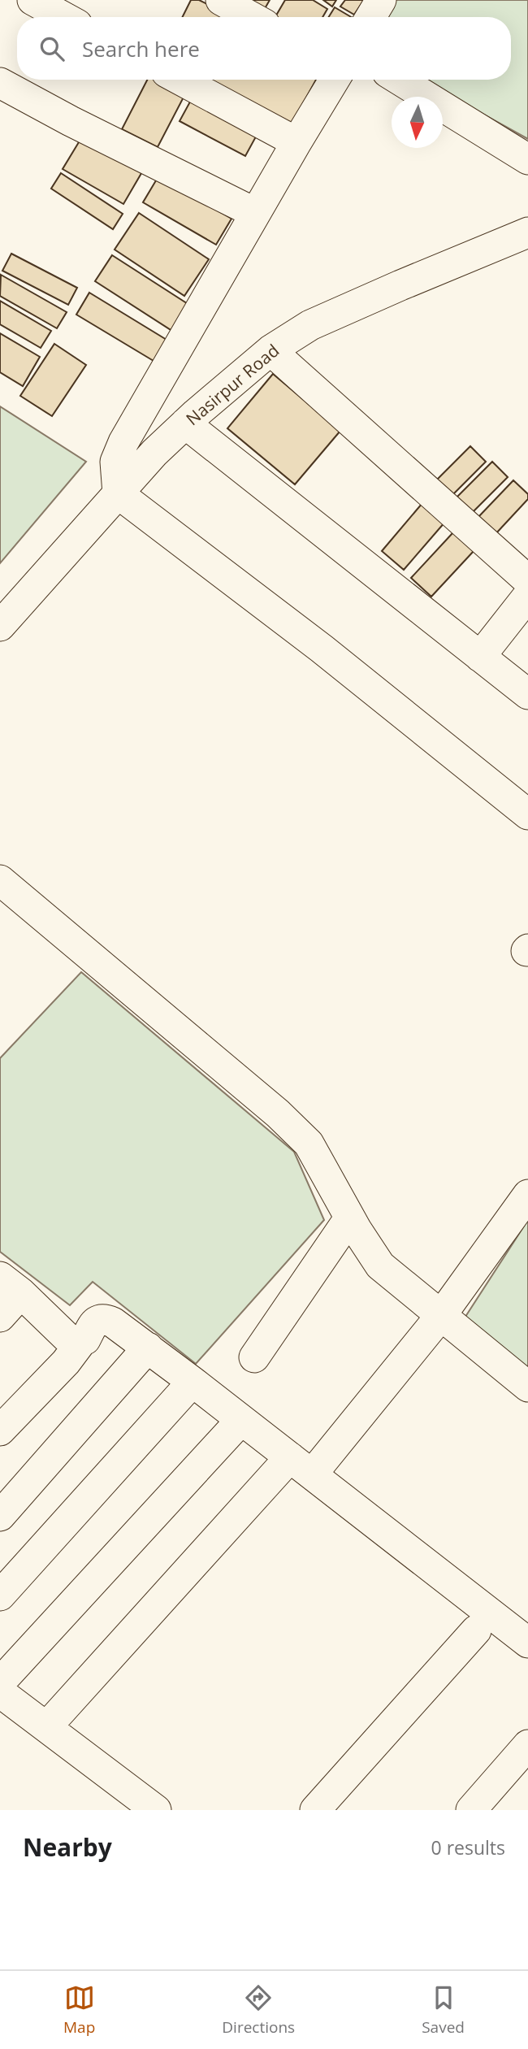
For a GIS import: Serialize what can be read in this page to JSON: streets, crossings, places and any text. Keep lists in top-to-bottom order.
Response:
{
  "streets": {
    "street": ["Nasirpur Road"]
  },
  "north": "bottom",
  "page": {
    "search": "Search here",
    "heading": ["Nearby", "0 results"],
    "nav": ["Map", "Directions", "Saved"]
  }
}
